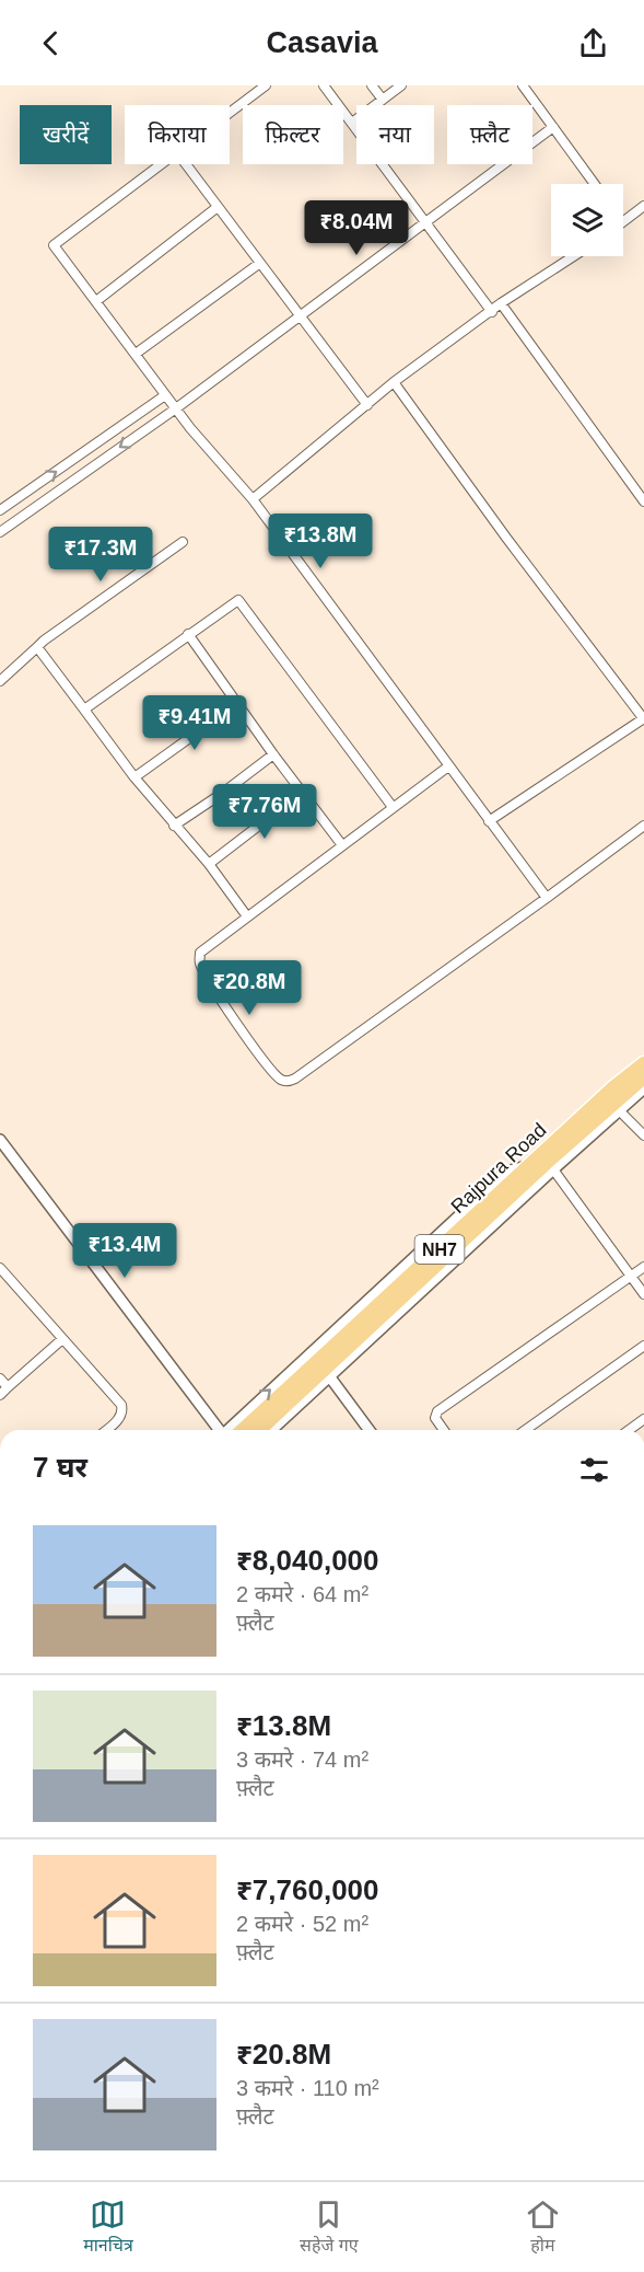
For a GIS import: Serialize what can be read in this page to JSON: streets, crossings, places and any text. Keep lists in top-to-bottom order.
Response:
{
  "streets": {
    "highway": ["Rajpura Road", "NH7"]
  },
  "page": {
    "header": "Casavia",
    "chip": [
      "खरीदें",
      "किराया",
      "फ़िल्टर",
      "नया",
      "फ़्लैट"
    ],
    "price": [
      "₹8.04M",
      "₹13.8M",
      "₹17.3M",
      "₹9.41M",
      "₹7.76M",
      "₹20.8M",
      "₹13.4M"
    ],
    "heading": "7 घर",
    "list": [
      {
        "name": "₹8,040,000",
        "note": "2 कमरे · 64 m² · फ़्लैट"
      },
      {
        "name": "₹13.8M",
        "note": "3 कमरे · 74 m² · फ़्लैट"
      },
      {
        "name": "₹7,760,000",
        "note": "2 कमरे · 52 m² · फ़्लैट"
      },
      {
        "name": "₹20.8M",
        "note": "3 कमरे · 110 m² · फ़्लैट"
      }
    ],
    "tabs": ["मानचित्र", "सहेजे गए", "होम"]
  }
}
